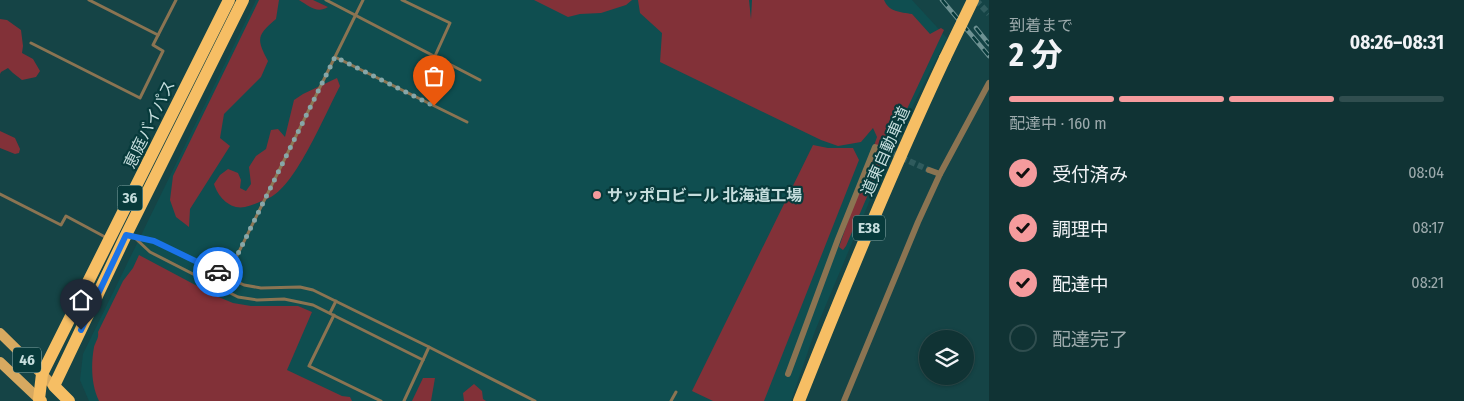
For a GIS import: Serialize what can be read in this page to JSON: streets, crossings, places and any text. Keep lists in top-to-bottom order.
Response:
{
  "streets": {
    "highway": [
      "恵庭バイパス",
      "道東自動車道",
      "36",
      "E38"
    ],
    "main road": ["46"]
  },
  "crossings": [
    ["恵庭バイパス", "46"]
  ],
  "places": ["サッポロビール 北海道工場"],
  "page": {
    "heading": ["2 分", "到着まで", "08:26–08:31"],
    "bar": "配達中 · 160 m",
    "list": [
      ["受付済み", "08:04"],
      ["調理中", "08:17"],
      ["配達中", "08:21"],
      "配達完了"
    ]
  }
}
